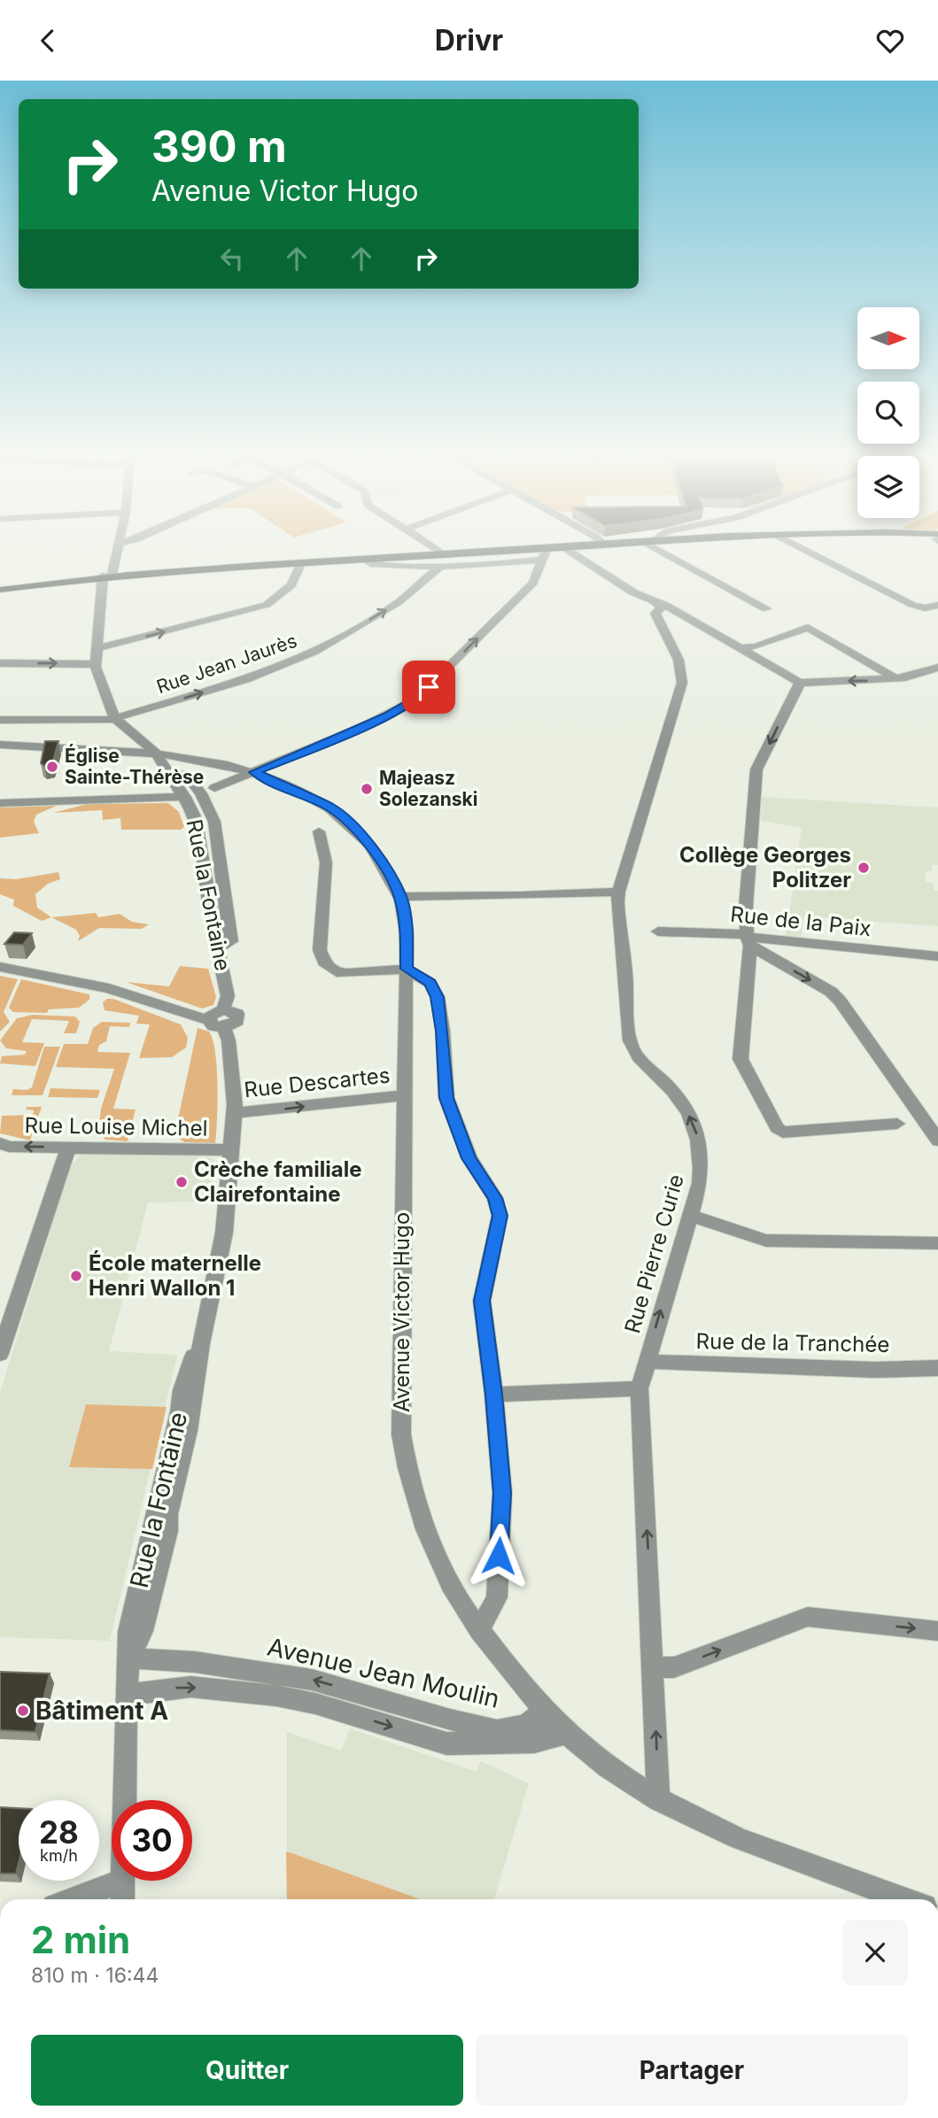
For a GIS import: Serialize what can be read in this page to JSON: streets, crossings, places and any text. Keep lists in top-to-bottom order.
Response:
{
  "streets": {
    "street": [
      "Rue Jean Jaurès",
      "Rue la Fontaine",
      "Rue de la Paix",
      "Rue Descartes",
      "Rue Louise Michel",
      "Rue Pierre Curie",
      "Avenue Victor Hugo",
      "Rue de la Tranchée",
      "Avenue Jean Moulin"
    ]
  },
  "crossings": [
    ["Rue la Fontaine", "Rue Descartes"],
    ["Rue la Fontaine", "Rue Louise Michel"],
    ["Rue la Fontaine", "Avenue Victor Hugo"],
    ["Rue la Fontaine", "Avenue Jean Moulin"],
    ["Rue Descartes", "Avenue Victor Hugo"],
    ["Rue Pierre Curie", "Avenue Victor Hugo"],
    ["Rue Pierre Curie", "Rue de la Tranchée"],
    ["Avenue Victor Hugo", "Avenue Jean Moulin"]
  ],
  "one_way": ["Rue Descartes", "Rue Pierre Curie"],
  "places": [
    "Église Sainte-Thérèse",
    "Majeasz Solezanski",
    "Collège Georges Politzer",
    "Crèche familiale Clairefontaine",
    "École maternelle Henri Wallon 1",
    "Bâtiment A"
  ],
  "north": "right",
  "page": {
    "header": "Drivr",
    "turn": ["390 m", "Avenue Victor Hugo"],
    "speed": "28 km/h",
    "limit": "30",
    "heading": ["2 min", "810 m · 16:44"],
    "buttons": ["Quitter", "Partager"]
  }
}
